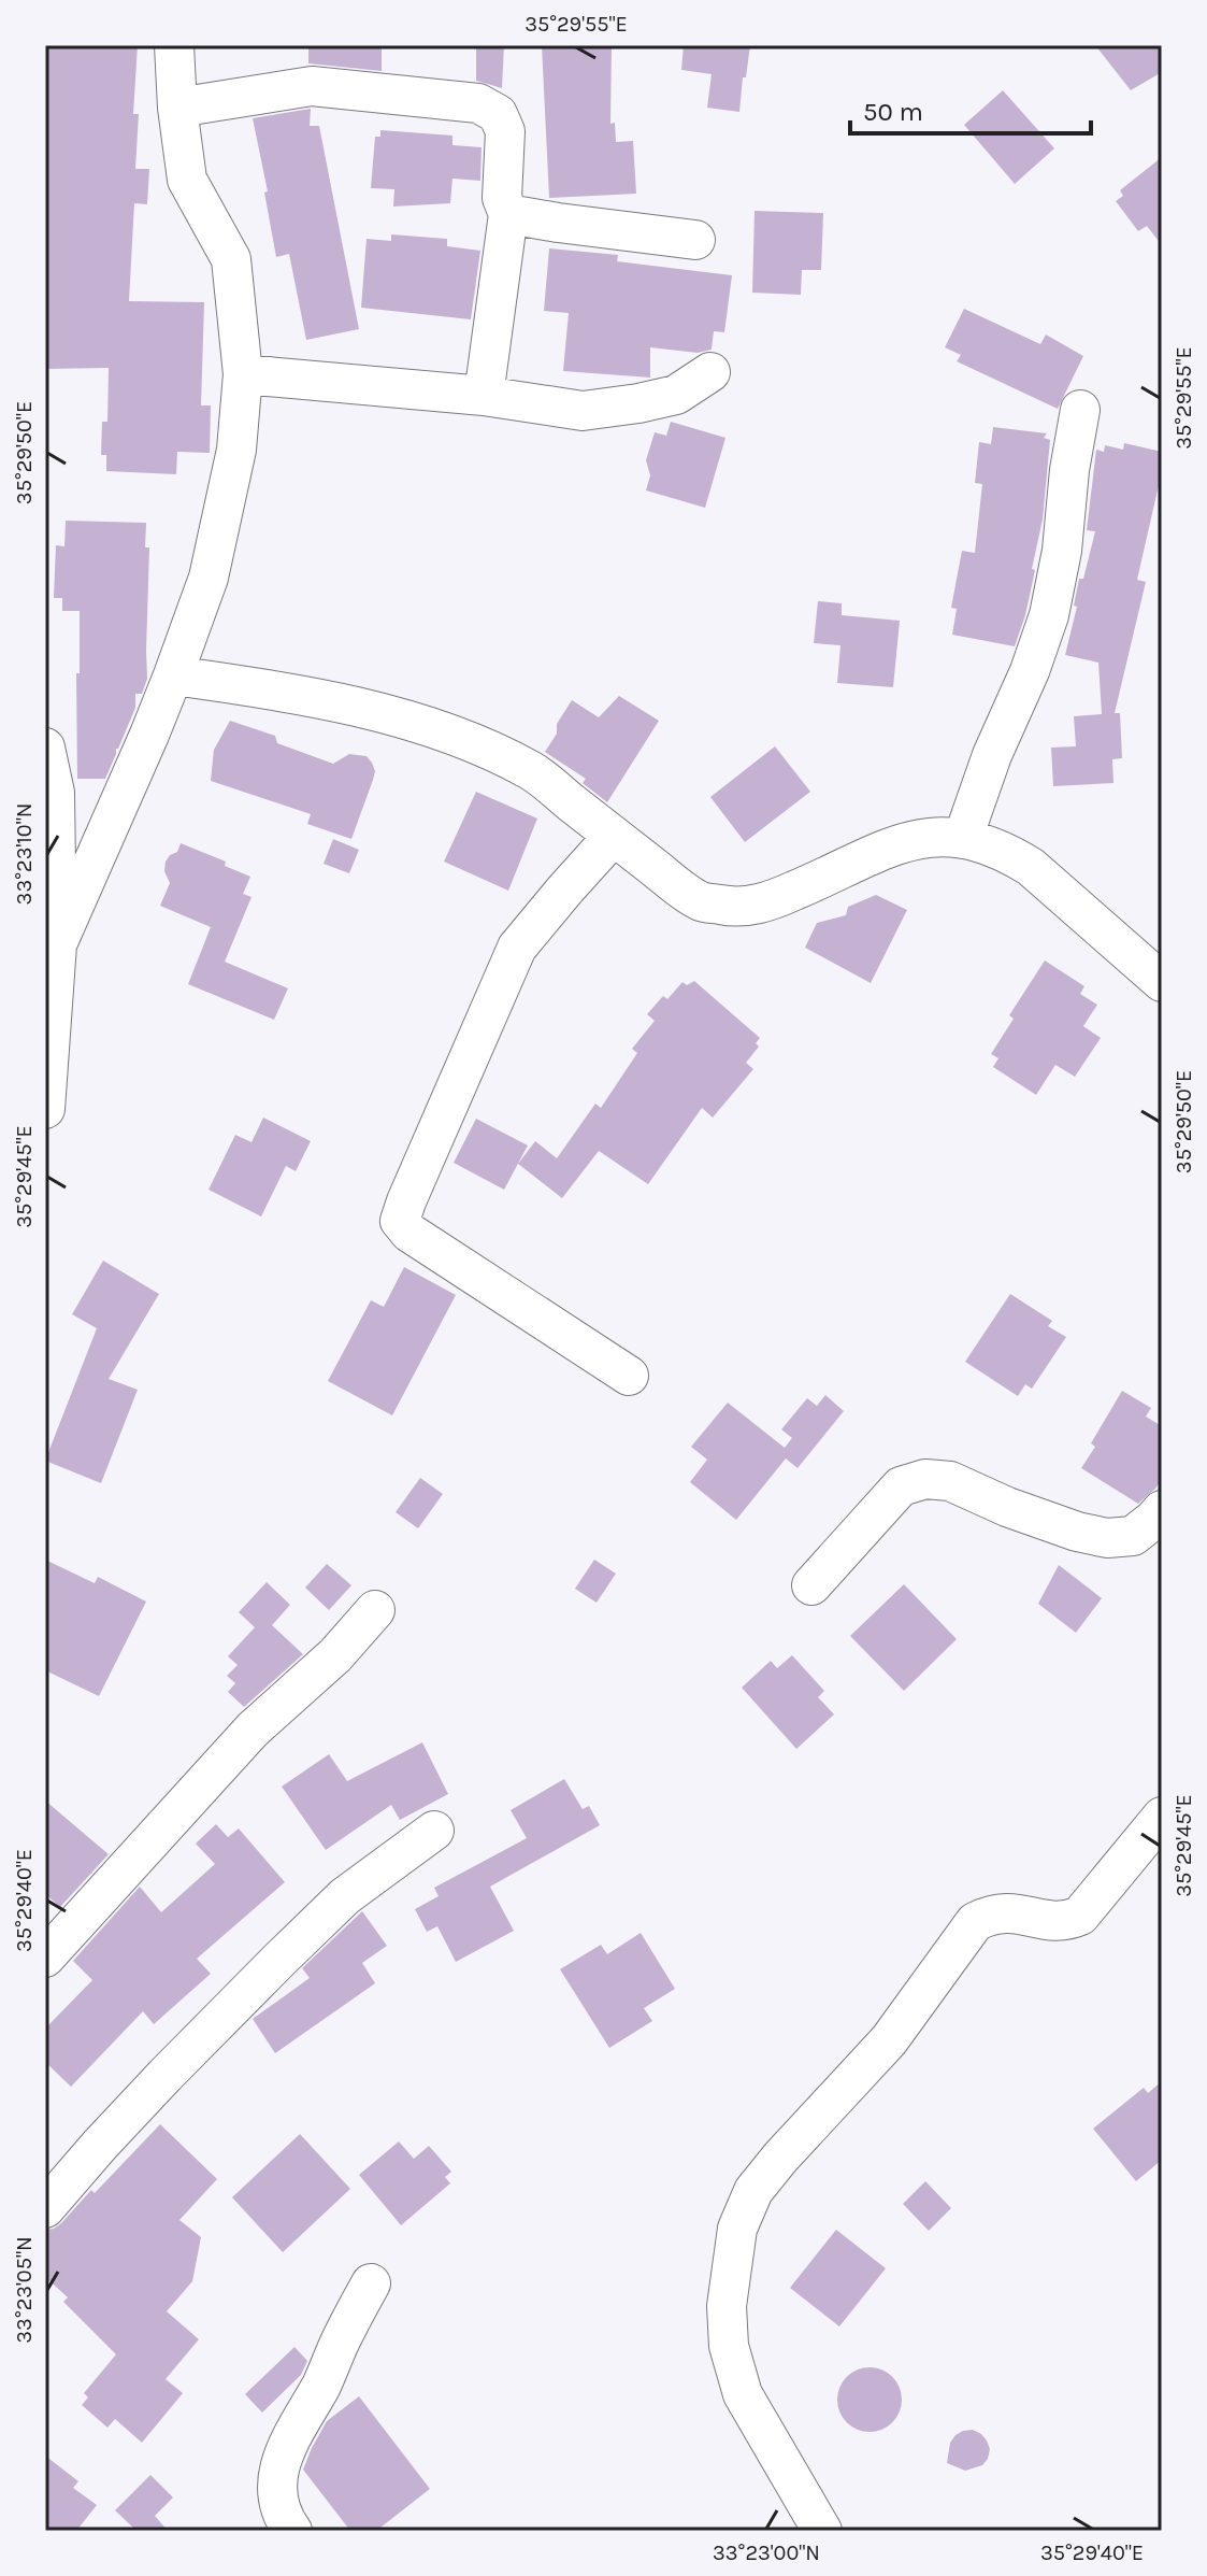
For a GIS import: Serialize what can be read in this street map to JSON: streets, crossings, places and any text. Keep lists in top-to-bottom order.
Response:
{
  "scale_bar": "50 m",
  "coordinates": [
    "35°29'55\"E",
    "35°29'50\"E",
    "33°23'10\"N",
    "35°29'45\"E",
    "35°29'40\"E",
    "33°23'05\"N",
    "33°23'00\"N"
  ]
}
